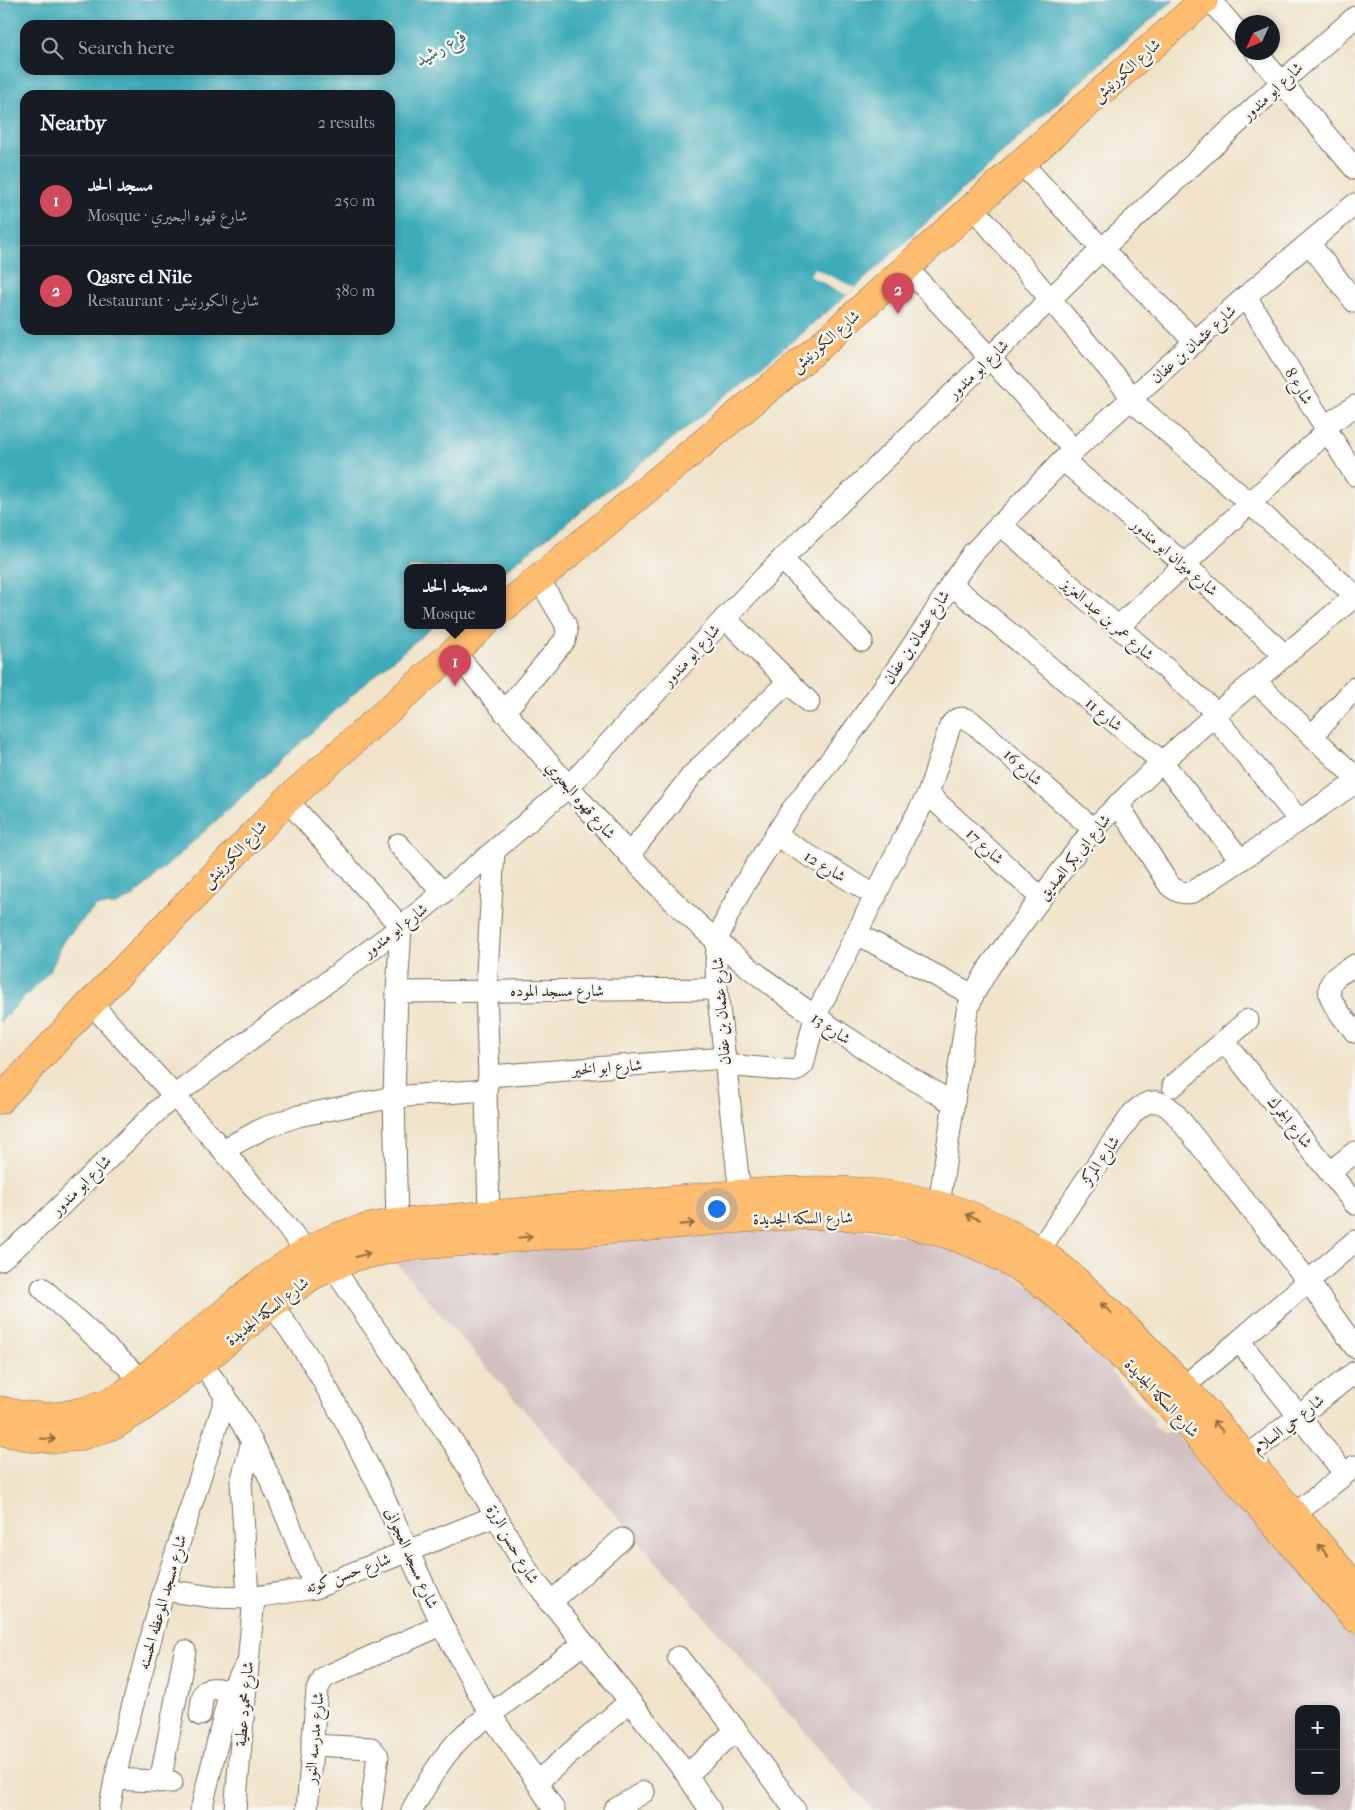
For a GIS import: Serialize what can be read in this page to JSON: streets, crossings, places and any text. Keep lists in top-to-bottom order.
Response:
{
  "streets": {
    "main road": ["شارع الكورنيش", "شارع السكة الجديدة"],
    "street": [
      "شارع ابو مندور",
      "شارع عثمان بن عفان",
      "شارع 8",
      "شارع ميزان ابو مندور",
      "شارع عمر بن عبد العزيز",
      "شارع 11",
      "شارع 16",
      "شارع قهوه البحيري",
      "شارع 17",
      "شارع ابى بكر الصديق",
      "شارع 12",
      "شارع مسجد الموده",
      "شارع 13",
      "شارع ابو الخير",
      "شارع الجمرك",
      "شارع المركز",
      "شارع حي السلام",
      "شارع حسن الرزة",
      "شارع مسجد العجوانى",
      "شارع حسن كوته",
      "شارع مسجد الموعظه الحسنه",
      "شارع محمود عطية",
      "شارع مدرسه النور"
    ]
  },
  "crossings": [
    ["شارع الكورنيش", "شارع ميزان ابو مندور"],
    ["شارع الكورنيش", "شارع قهوه البحيري"],
    ["شارع ابو مندور", "شارع ميزان ابو مندور"],
    ["شارع ابو مندور", "شارع قهوه البحيري"],
    ["شارع عثمان بن عفان", "شارع 8"],
    ["شارع عثمان بن عفان", "شارع ميزان ابو مندور"],
    ["شارع عثمان بن عفان", "شارع عمر بن عبد العزيز"],
    ["شارع عثمان بن عفان", "شارع 11"],
    ["شارع عثمان بن عفان", "شارع قهوه البحيري"],
    ["شارع عثمان بن عفان", "شارع 12"],
    ["شارع عثمان بن عفان", "شارع مسجد الموده"],
    ["شارع عثمان بن عفان", "شارع 13"],
    ["شارع عثمان بن عفان", "شارع ابو الخير"],
    ["شارع عثمان بن عفان", "شارع السكة الجديدة"],
    ["شارع ميزان ابو مندور", "شارع ابى بكر الصديق"],
    ["شارع عمر بن عبد العزيز", "شارع ابى بكر الصديق"],
    ["شارع 11", "شارع ابى بكر الصديق"],
    ["شارع 16", "شارع ابى بكر الصديق"],
    ["شارع 16", "شارع ابو الخير"],
    ["شارع قهوه البحيري", "شارع 13"],
    ["شارع 17", "شارع ابى بكر الصديق"],
    ["شارع 17", "شارع ابو الخير"],
    ["شارع ابى بكر الصديق", "شارع 13"],
    ["شارع ابى بكر الصديق", "شارع السكة الجديدة"],
    ["شارع 12", "شارع ابو الخير"],
    ["شارع 13", "شارع ابو الخير"],
    ["شارع المركز", "شارع السكة الجديدة"],
    ["شارع السكة الجديدة", "شارع حي السلام"],
    ["شارع السكة الجديدة", "شارع حسن الرزة"],
    ["شارع السكة الجديدة", "شارع مسجد العجوانى"],
    ["شارع حسن الرزة", "شارع حسن كوته"],
    ["شارع مسجد العجوانى", "شارع حسن كوته"],
    ["شارع مسجد العجوانى", "شارع مدرسه النور"],
    ["شارع حسن كوته", "شارع مسجد الموعظه الحسنه"],
    ["شارع حسن كوته", "شارع محمود عطية"]
  ],
  "water": ["فرع رشيد"],
  "north": "bottom left",
  "page": {
    "search": "Search here",
    "heading": ["Nearby", "2 results"],
    "list": [
      {
        "mark": "1",
        "name": "مسجد الحد",
        "note": "Mosque · شارع قهوه البحيري",
        "value": "250 m"
      },
      {
        "mark": "2",
        "name": "Qasre el Nile",
        "note": "Restaurant · شارع الكورنيش",
        "value": "380 m"
      }
    ],
    "pins": ["2", "1"],
    "popup": ["مسجد الحد", "Mosque"],
    "map_buttons": ["+", "−"]
  }
}
